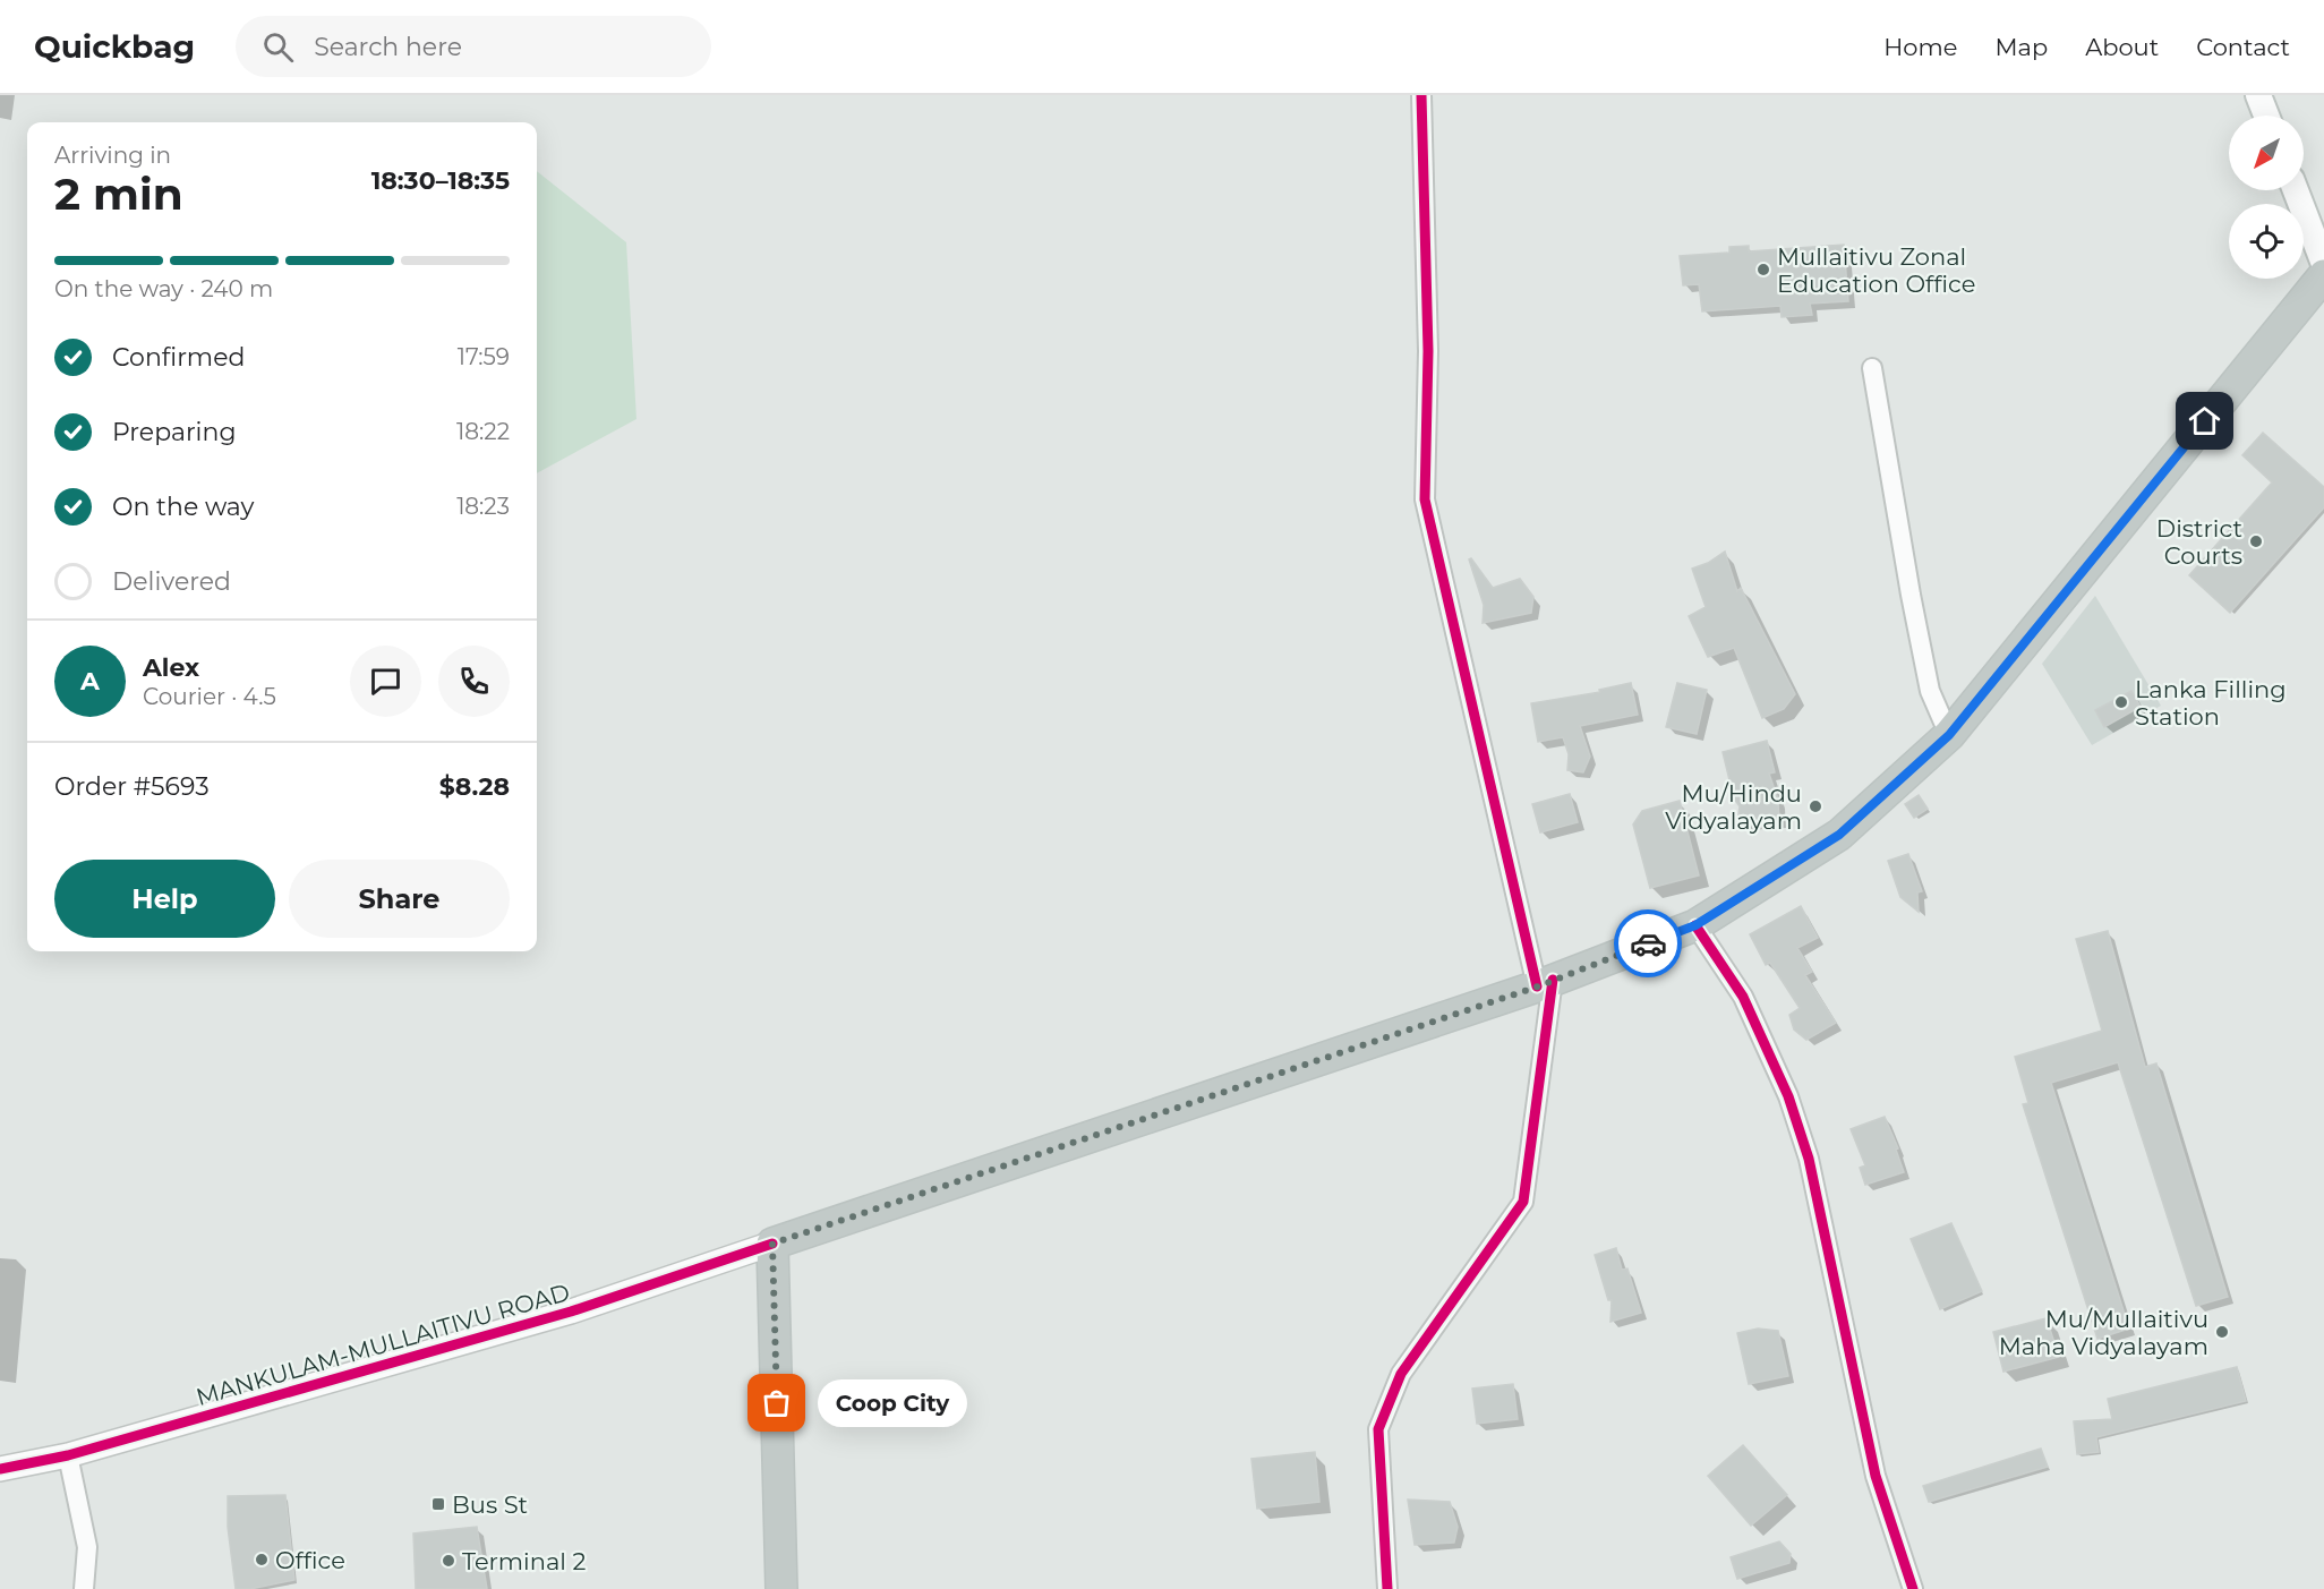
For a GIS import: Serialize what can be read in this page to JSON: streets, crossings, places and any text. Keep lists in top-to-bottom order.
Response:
{
  "streets": {
    "street": ["MANKULAM-MULLAITIVU ROAD"]
  },
  "places": {
    "other": [
      "Mullaitivu Zonal Education Office",
      "District Courts",
      "Lanka Filling Station",
      "Mu/Hindu Vidyalayam",
      "Mu/Mullaitivu Maha Vidyalayam",
      "Coop City",
      "Office",
      "Terminal 2"
    ],
    "transit": ["Bus St"]
  },
  "north": "bottom left",
  "page": {
    "header": "Quickbag",
    "search": "Search here",
    "nav": [
      "Home",
      "Map",
      "About",
      "Contact"
    ],
    "heading": ["2 min", "Arriving in", "18:30–18:35"],
    "panel": [
      "Alex",
      "Courier · 4.5",
      "Order #5693",
      "$8.28"
    ],
    "bar": "On the way · 240 m",
    "list": [
      ["Confirmed", "17:59"],
      ["Preparing", "18:22"],
      ["On the way", "18:23"],
      "Delivered"
    ],
    "round": "A",
    "buttons": ["Help", "Share"],
    "bubble": "Coop City"
  }
}
